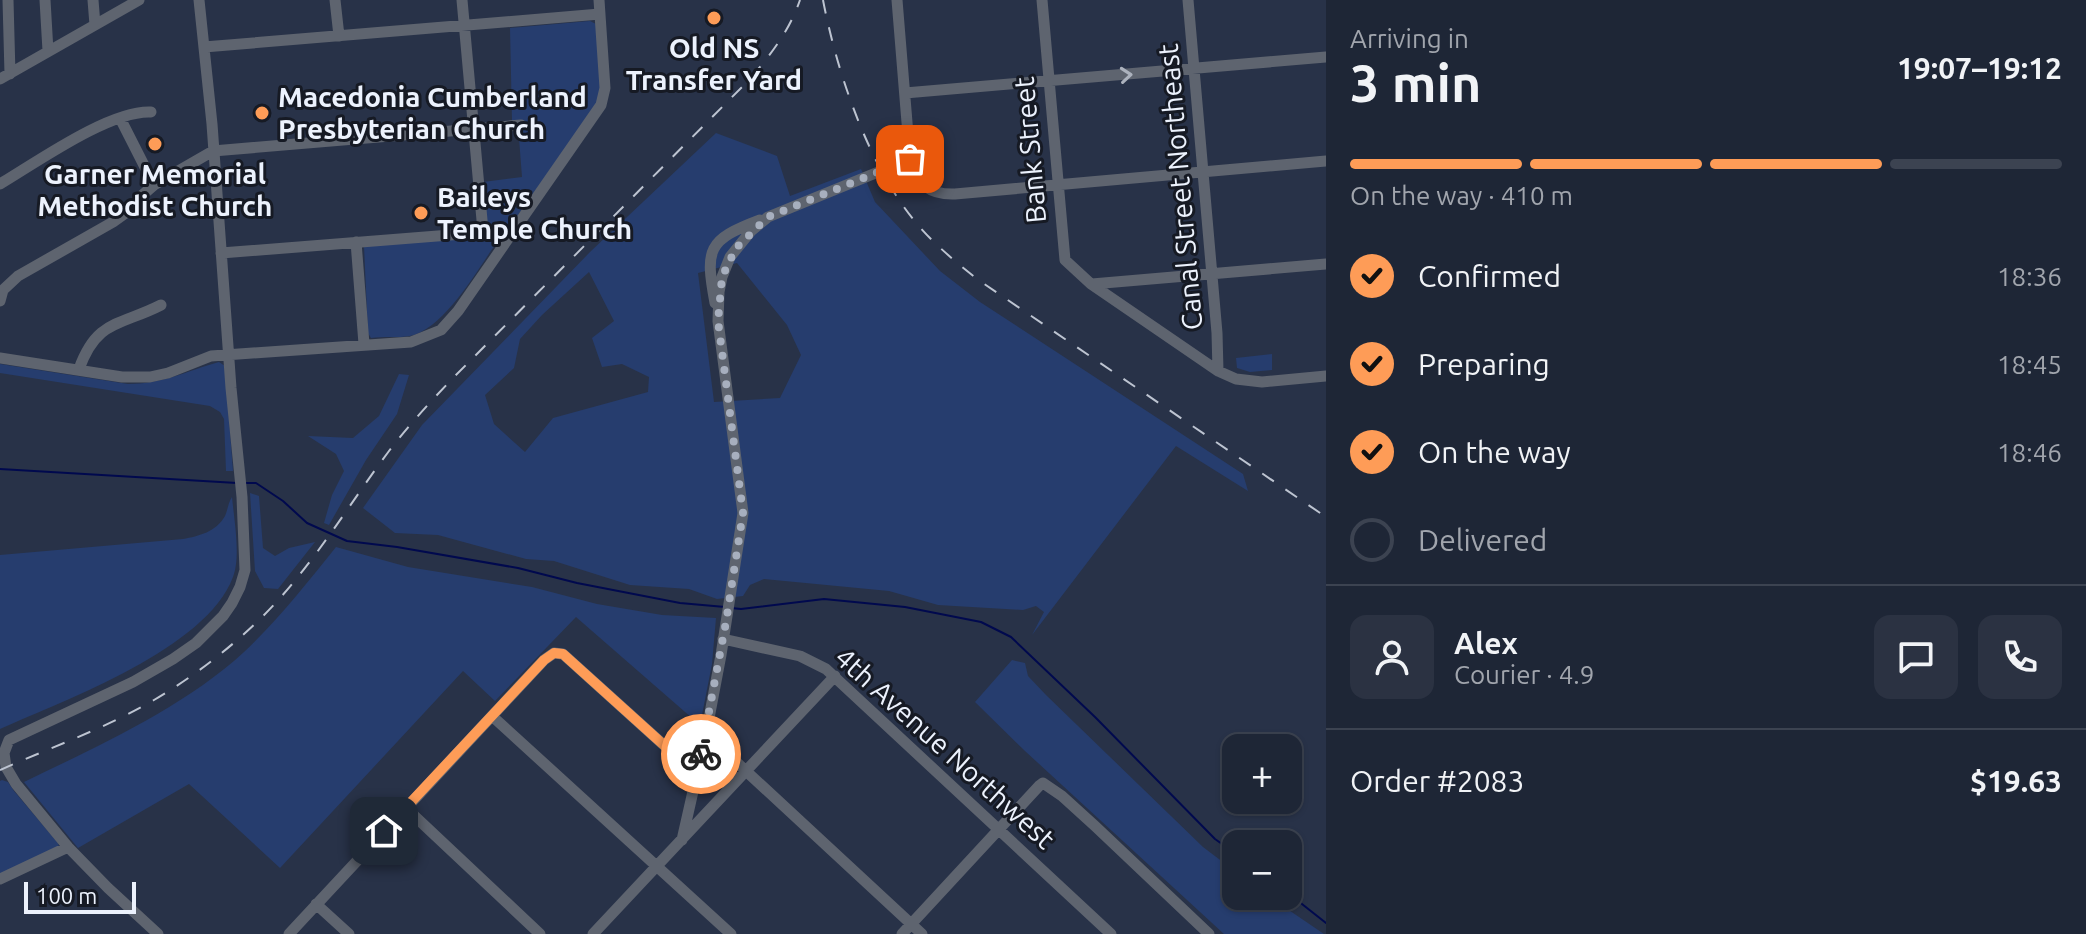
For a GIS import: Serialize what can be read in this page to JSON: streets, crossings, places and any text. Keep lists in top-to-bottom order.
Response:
{
  "streets": {
    "street": ["Bank Street", "Canal Street Northeast", "4th Avenue Northwest"]
  },
  "crossings": [
    ["Bank Street", "Canal Street Northeast"]
  ],
  "places": [
    "Old NS Transfer Yard",
    "Macedonia Cumberland Presbyterian Church",
    "Garner Memorial Methodist Church",
    "Baileys Temple Church"
  ],
  "scale_bar": "100 m",
  "page": {
    "heading": ["3 min", "Arriving in", "19:07–19:12"],
    "panel": [
      "Alex",
      "Courier · 4.9",
      "Order #2083",
      "$19.63"
    ],
    "bar": "On the way · 410 m",
    "list": [
      ["Confirmed", "18:36"],
      ["Preparing", "18:45"],
      ["On the way", "18:46"],
      "Delivered"
    ],
    "map_buttons": ["+", "−"],
    "scale": "100 m"
  }
}
